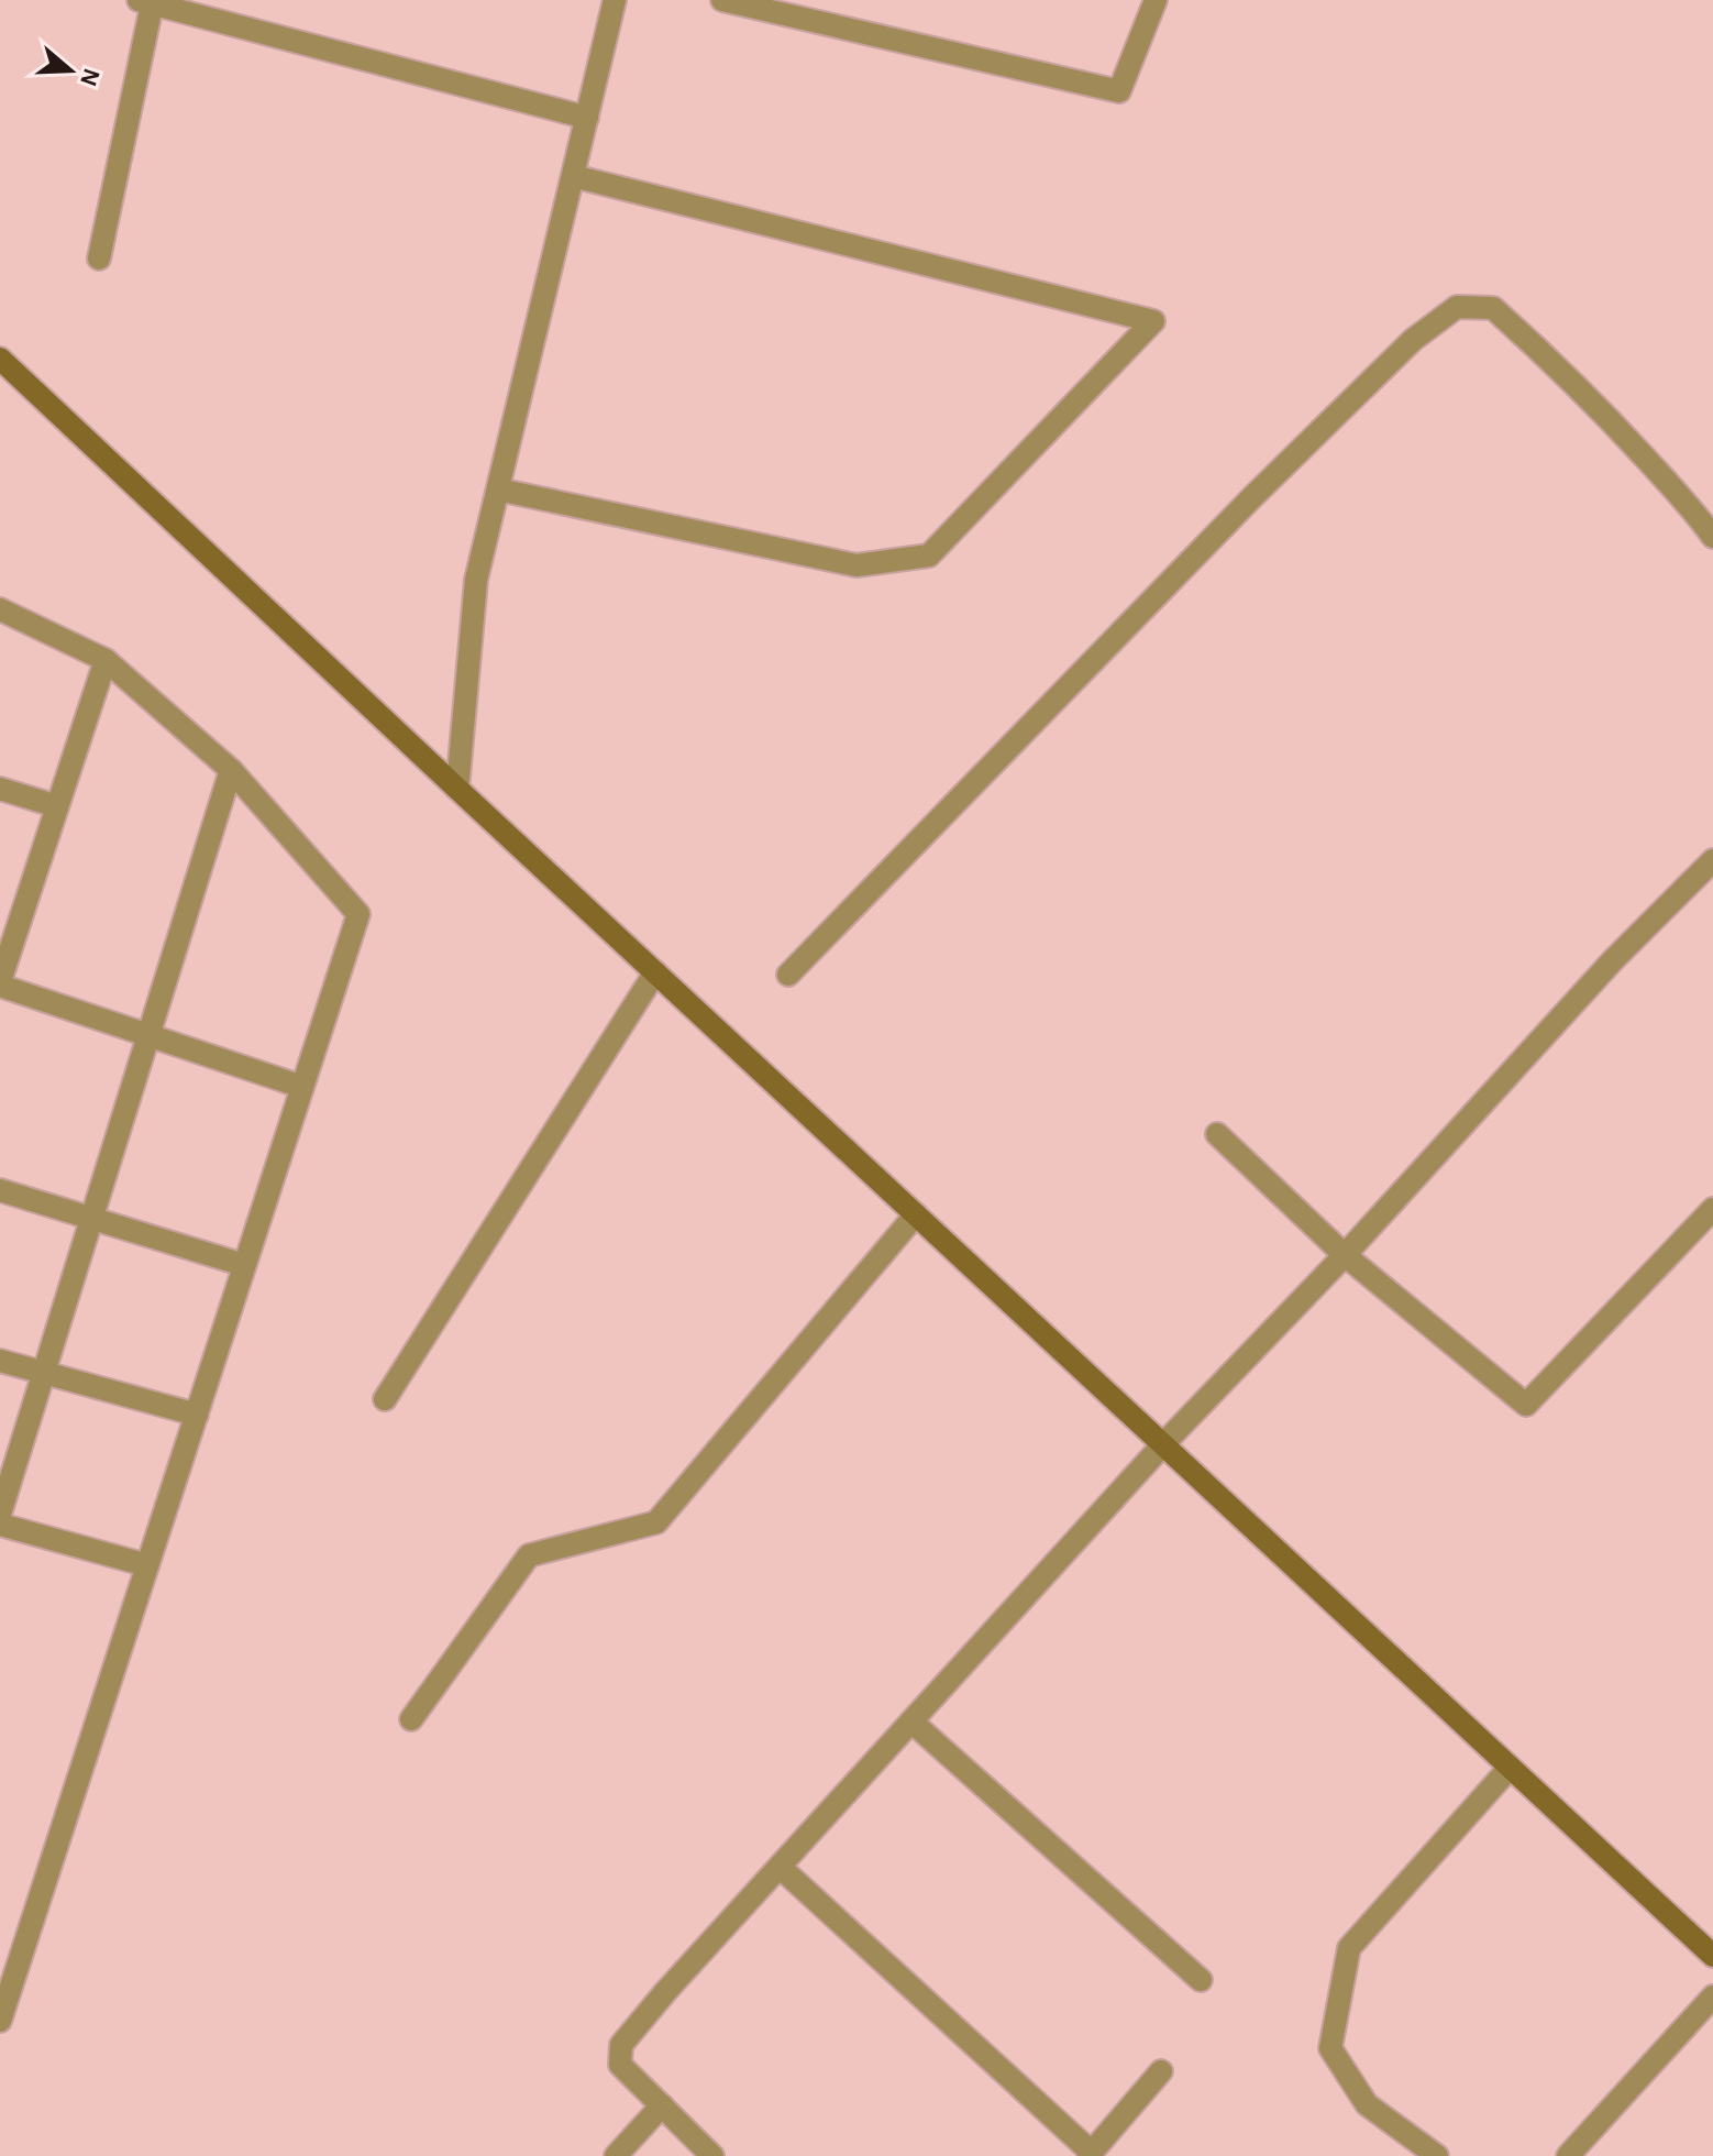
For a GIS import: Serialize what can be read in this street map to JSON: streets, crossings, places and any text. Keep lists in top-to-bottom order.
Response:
{
  "north": "right"
}
